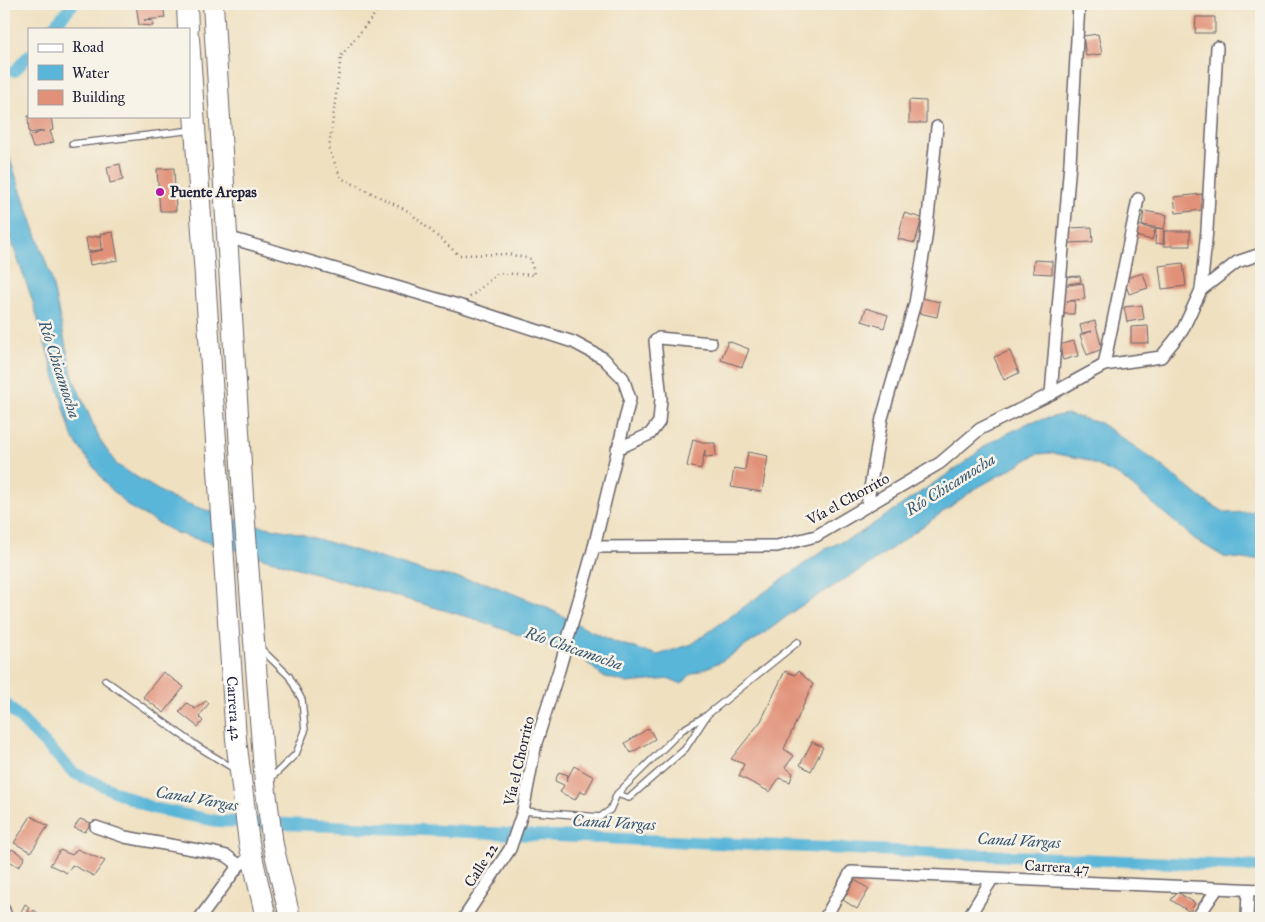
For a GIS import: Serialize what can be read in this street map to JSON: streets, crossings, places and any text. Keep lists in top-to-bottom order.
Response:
{
  "streets": {
    "highway": ["Carrera 42"],
    "street": ["Vía el Chorrito", "Calle 22", "Carrera 47"]
  },
  "crossings": [
    ["Vía el Chorrito", "Calle 22"]
  ],
  "water": ["Río Chicamocha", "Canal Vargas"],
  "places": ["Puente Arepas"],
  "legend": ["Road", "Water", "Building"]
}
